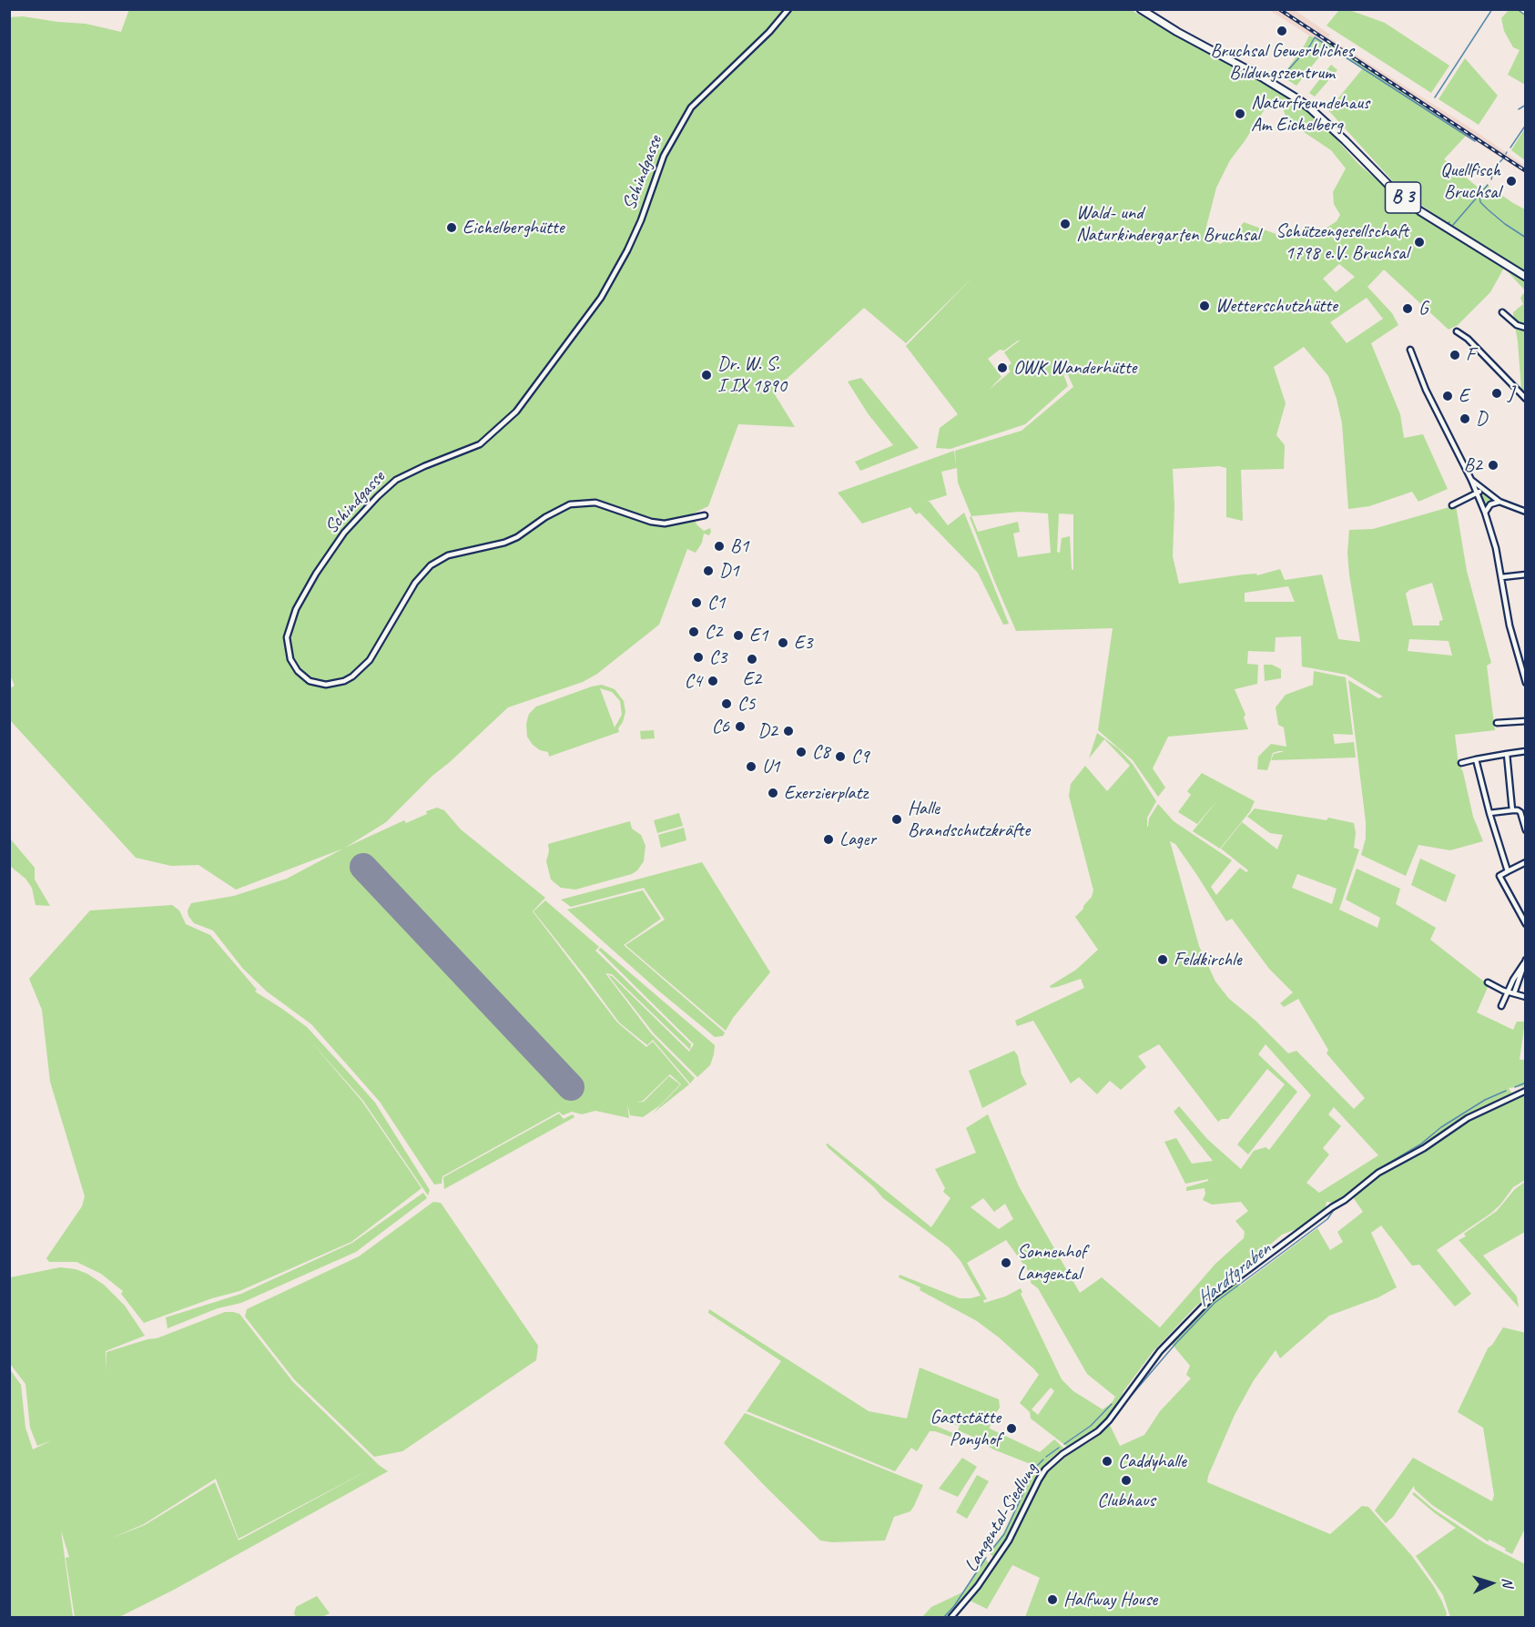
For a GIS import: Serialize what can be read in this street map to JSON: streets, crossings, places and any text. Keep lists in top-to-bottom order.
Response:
{
  "streets": {
    "main road": ["B 3"],
    "street": ["Schindgasse", "Langental-Siedlung"]
  },
  "water": ["Hardtgraben"],
  "places": [
    "Bruchsal Gewerbliches Bildungszentrum",
    "Naturfreundehaus Am Eichelberg",
    "Quellfisch Bruchsal",
    "Wald- und Naturkindergarten Bruchsal",
    "Eichelberghütte",
    "Schützengesellschaft 1798 e.V. Bruchsal",
    "Wetterschutzhütte",
    "G",
    "F",
    "OWK Wanderhütte",
    "Dr. W. S. I IX 1890",
    "J",
    "E",
    "D",
    "B2",
    "B1",
    "D1",
    "C1",
    "C2",
    "E1",
    "E3",
    "C3",
    "E2",
    "C4",
    "C5",
    "C6",
    "D2",
    "C8",
    "C9",
    "U1",
    "Exerzierplatz",
    "Halle Brandschutzkräfte",
    "Lager",
    "Feldkirchle",
    "Sonnenhof Langental",
    "Gaststätte Ponyhof",
    "Caddyhalle",
    "Clubhaus",
    "Halfway House"
  ],
  "north": "right"
}
